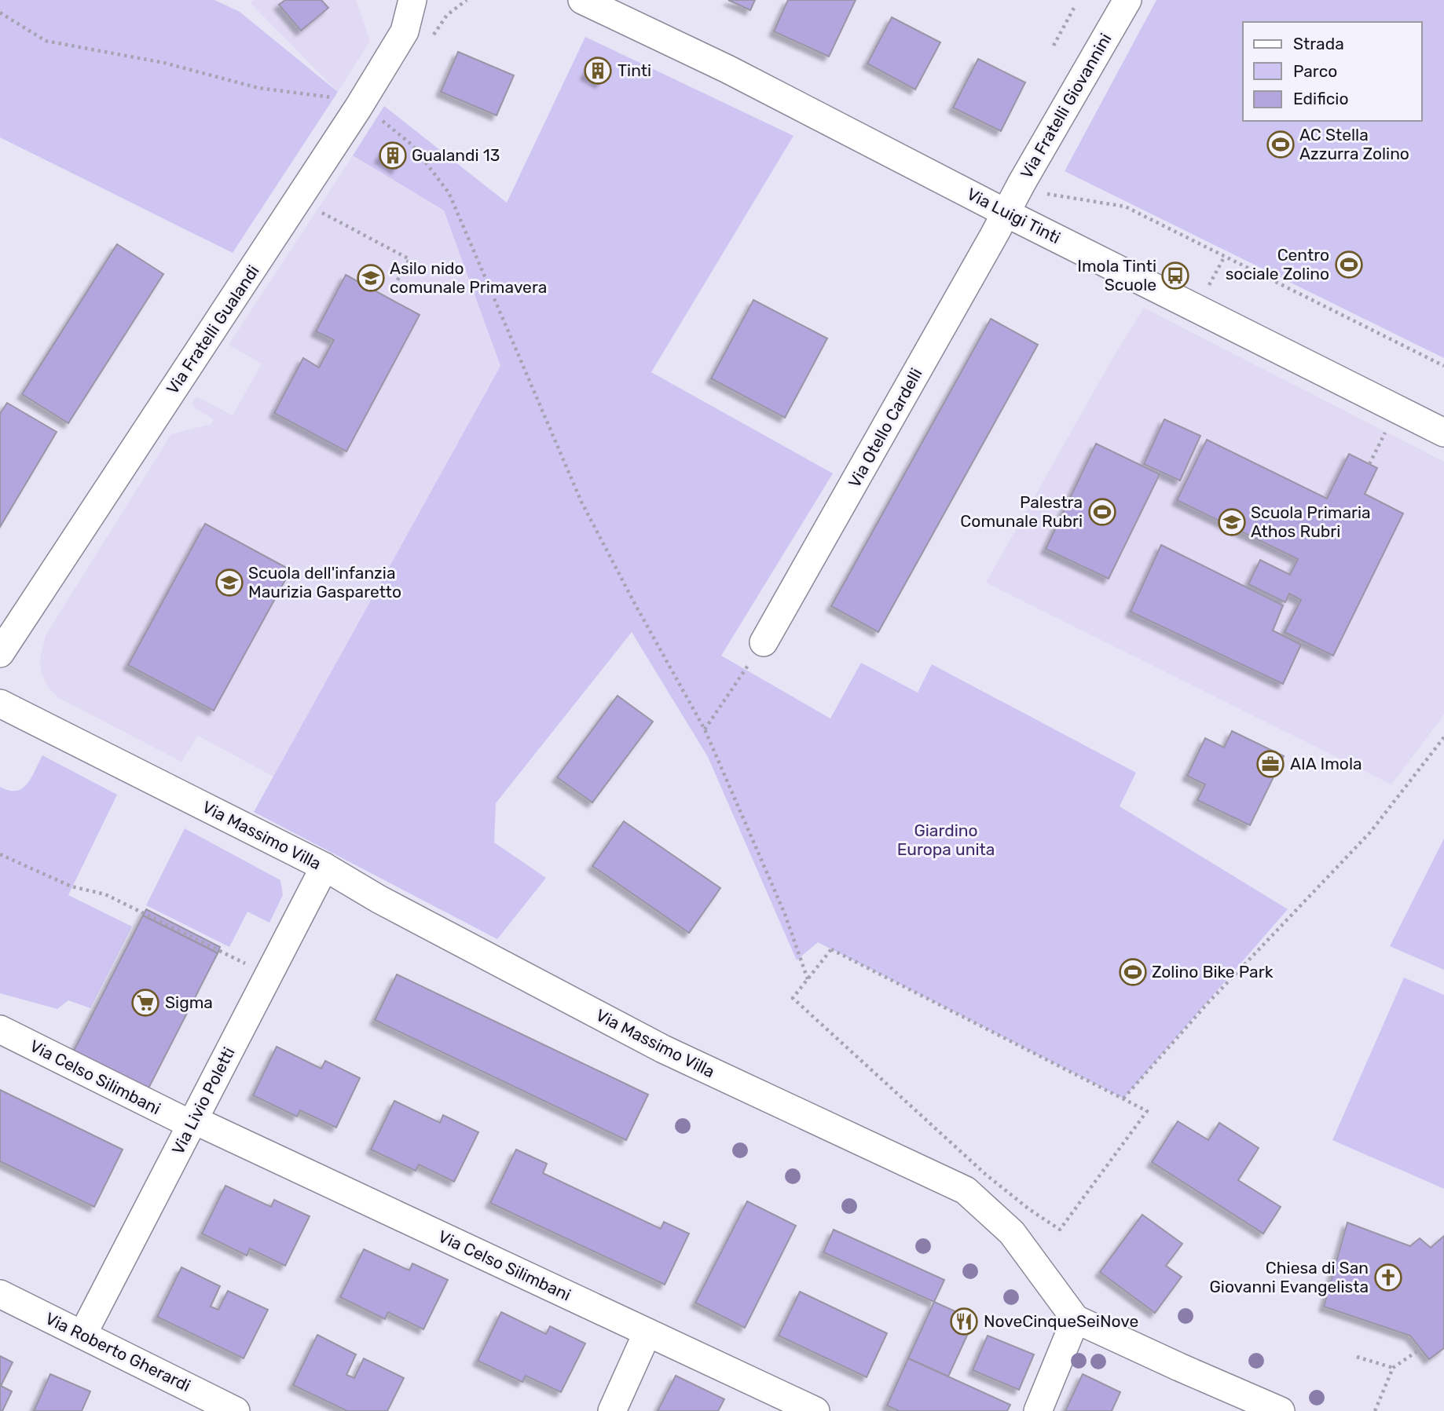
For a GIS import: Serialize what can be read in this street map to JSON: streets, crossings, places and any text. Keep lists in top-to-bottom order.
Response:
{
  "streets": {
    "street": [
      "Via Fratelli Giovannini",
      "Via Luigi Tinti",
      "Via Fratelli Gualandi",
      "Via Otello Cardelli",
      "Via Massimo Villa",
      "Via Celso Silimbani",
      "Via Livio Poletti",
      "Via Roberto Gherardi"
    ]
  },
  "crossings": [
    ["Via Fratelli Giovannini", "Via Luigi Tinti"],
    ["Via Fratelli Giovannini", "Via Otello Cardelli"],
    ["Via Luigi Tinti", "Via Otello Cardelli"],
    ["Via Massimo Villa", "Via Livio Poletti"],
    ["Via Celso Silimbani", "Via Livio Poletti"],
    ["Via Livio Poletti", "Via Roberto Gherardi"]
  ],
  "parks": ["Giardino Europa unita"],
  "places": {
    "building": ["Tinti", "Gualandi 13"],
    "sports": [
      "AC Stella Azzurra Zolino",
      "Centro sociale Zolino",
      "Palestra Comunale Rubri",
      "Zolino Bike Park"
    ],
    "bus stop": ["Imola Tinti Scuole"],
    "school or university": ["Asilo nido comunale Primavera", "Scuola Primaria Athos Rubri", "Scuola dell'infanzia Maurizia Gasparetto"],
    "office": ["AIA Imola"],
    "supermarket": ["Sigma"],
    "church": ["Chiesa di San Giovanni Evangelista"],
    "restaurant": ["NoveCinqueSeiNove"]
  },
  "legend": ["Strada", "Parco", "Edificio"]
}
